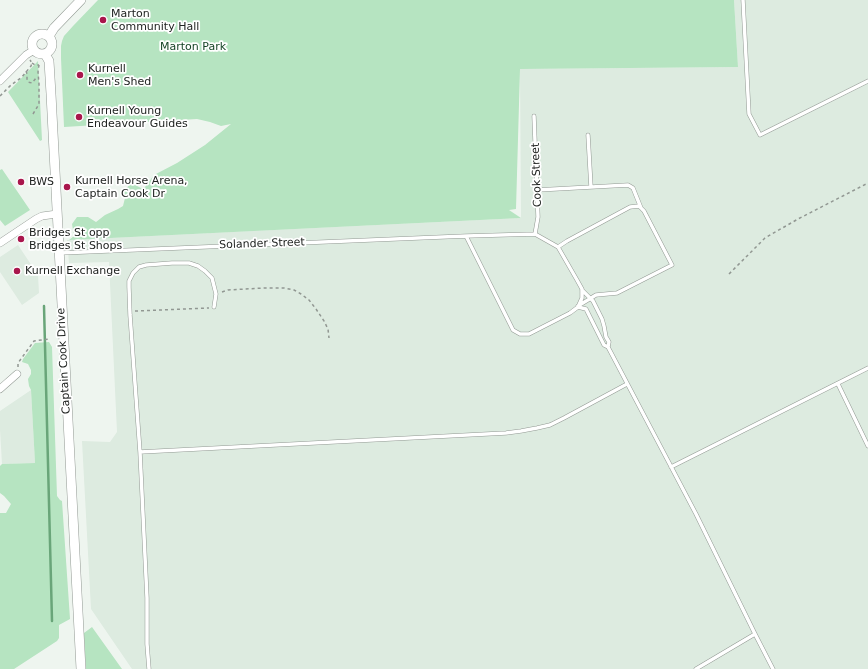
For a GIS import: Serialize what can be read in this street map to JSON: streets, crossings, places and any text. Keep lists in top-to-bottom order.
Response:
{
  "streets": {
    "main road": ["Captain Cook Drive"],
    "lane": ["Cook Street", "Solander Street"]
  },
  "crossings": [
    ["Cook Street", "Solander Street"],
    ["Solander Street", "Captain Cook Drive"]
  ],
  "parks": ["Marton Park"],
  "places": [
    "Marton Community Hall",
    "Kurnell Men's Shed",
    "Kurnell Young Endeavour Guides",
    "BWS",
    "Kurnell Horse Arena, Captain Cook Dr",
    "Bridges St opp Bridges St Shops",
    "Kurnell Exchange"
  ]
}
